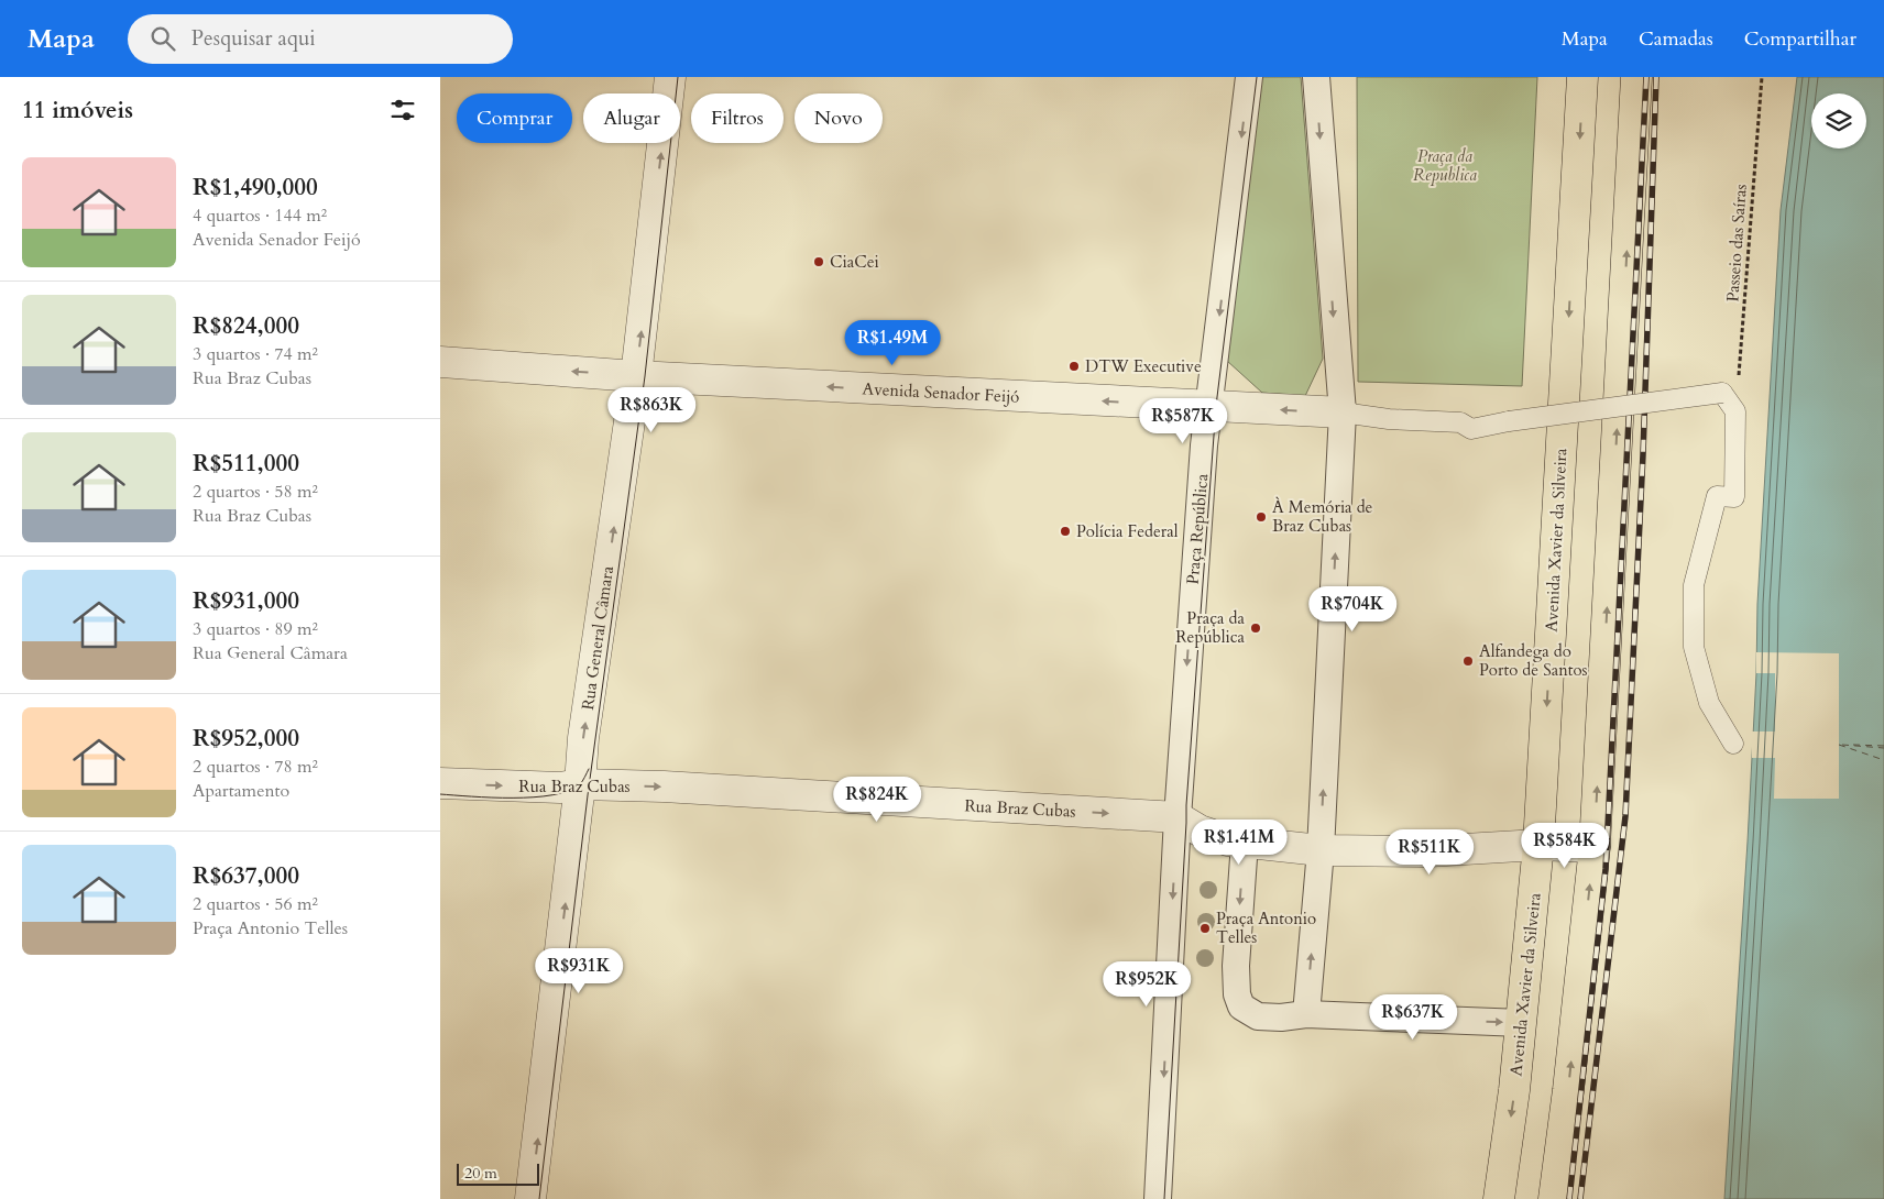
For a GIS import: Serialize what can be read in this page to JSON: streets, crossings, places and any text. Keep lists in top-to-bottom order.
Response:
{
  "streets": {
    "main road": ["Avenida Xavier da Silveira"],
    "street": [
      "Avenida Senador Feijó",
      "Praça República",
      "Rua General Câmara",
      "Rua Braz Cubas"
    ],
    "path": ["Passeio das Saíras"]
  },
  "crossings": [
    ["Avenida Senador Feijó", "Praça República"],
    ["Avenida Senador Feijó", "Rua General Câmara"],
    ["Praça República", "Rua Braz Cubas"],
    ["Avenida Xavier da Silveira", "Rua Braz Cubas"],
    ["Rua General Câmara", "Rua Braz Cubas"]
  ],
  "one_way": ["Avenida Senador Feijó", "Rua General Câmara", "Rua Braz Cubas"],
  "parks": ["Praça da Republica"],
  "places": [
    "CiaCei",
    "DTW Executive",
    "À Memória de Braz Cubas",
    "Polícia Federal",
    "Praça da República",
    "Alfandega do Porto de Santos",
    "Praça Antonio Telles"
  ],
  "scale_bar": "20 m",
  "page": {
    "header": "Mapa",
    "search": "Pesquisar aqui",
    "nav": ["Mapa", "Camadas", "Compartilhar"],
    "heading": "11 imóveis",
    "chip": [
      "Comprar",
      "Alugar",
      "Filtros",
      "Novo"
    ],
    "list": [
      {
        "name": "R$1,490,000",
        "note": "4 quartos · 144 m² · Avenida Senador Feijó"
      },
      {
        "name": "R$824,000",
        "note": "3 quartos · 74 m² · Rua Braz Cubas"
      },
      {
        "name": "R$511,000",
        "note": "2 quartos · 58 m² · Rua Braz Cubas"
      },
      {
        "name": "R$931,000",
        "note": "3 quartos · 89 m² · Rua General Câmara"
      },
      {
        "name": "R$952,000",
        "note": "2 quartos · 78 m² · Apartamento"
      },
      {
        "name": "R$637,000",
        "note": "2 quartos · 56 m² · Praça Antonio Telles"
      }
    ],
    "price": [
      "R$1.49M",
      "R$863K",
      "R$587K",
      "R$704K",
      "R$824K",
      "R$1.41M",
      "R$584K",
      "R$511K",
      "R$931K",
      "R$952K",
      "R$637K"
    ],
    "scale": "20 m"
  }
}
